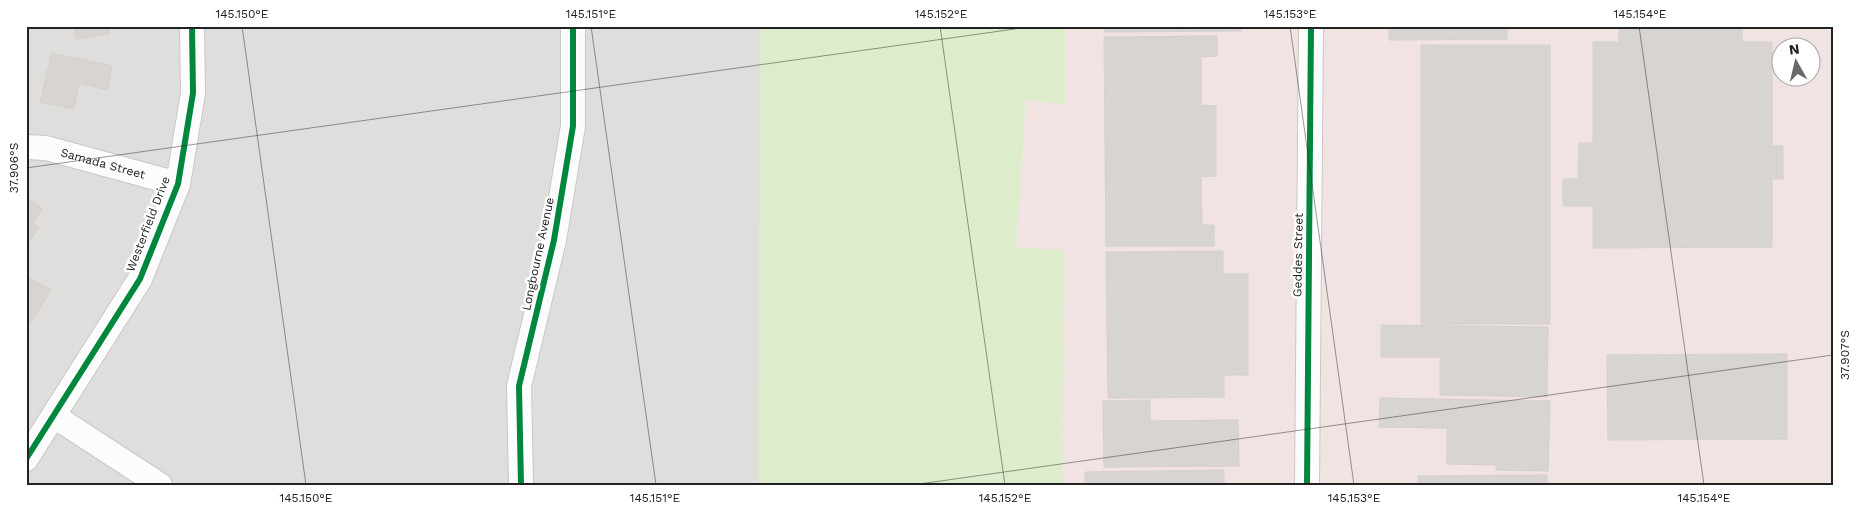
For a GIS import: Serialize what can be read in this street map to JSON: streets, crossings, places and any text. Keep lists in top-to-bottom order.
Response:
{
  "streets": {
    "street": [
      "Samada Street",
      "Westerfield Drive",
      "Longbourne Avenue",
      "Geddes Street"
    ]
  },
  "crossings": [
    ["Samada Street", "Westerfield Drive"]
  ],
  "north": "top",
  "coordinates": [
    "145.150°E",
    "145.151°E",
    "145.152°E",
    "145.153°E",
    "145.154°E",
    "37.906°S",
    "37.907°S"
  ]
}
